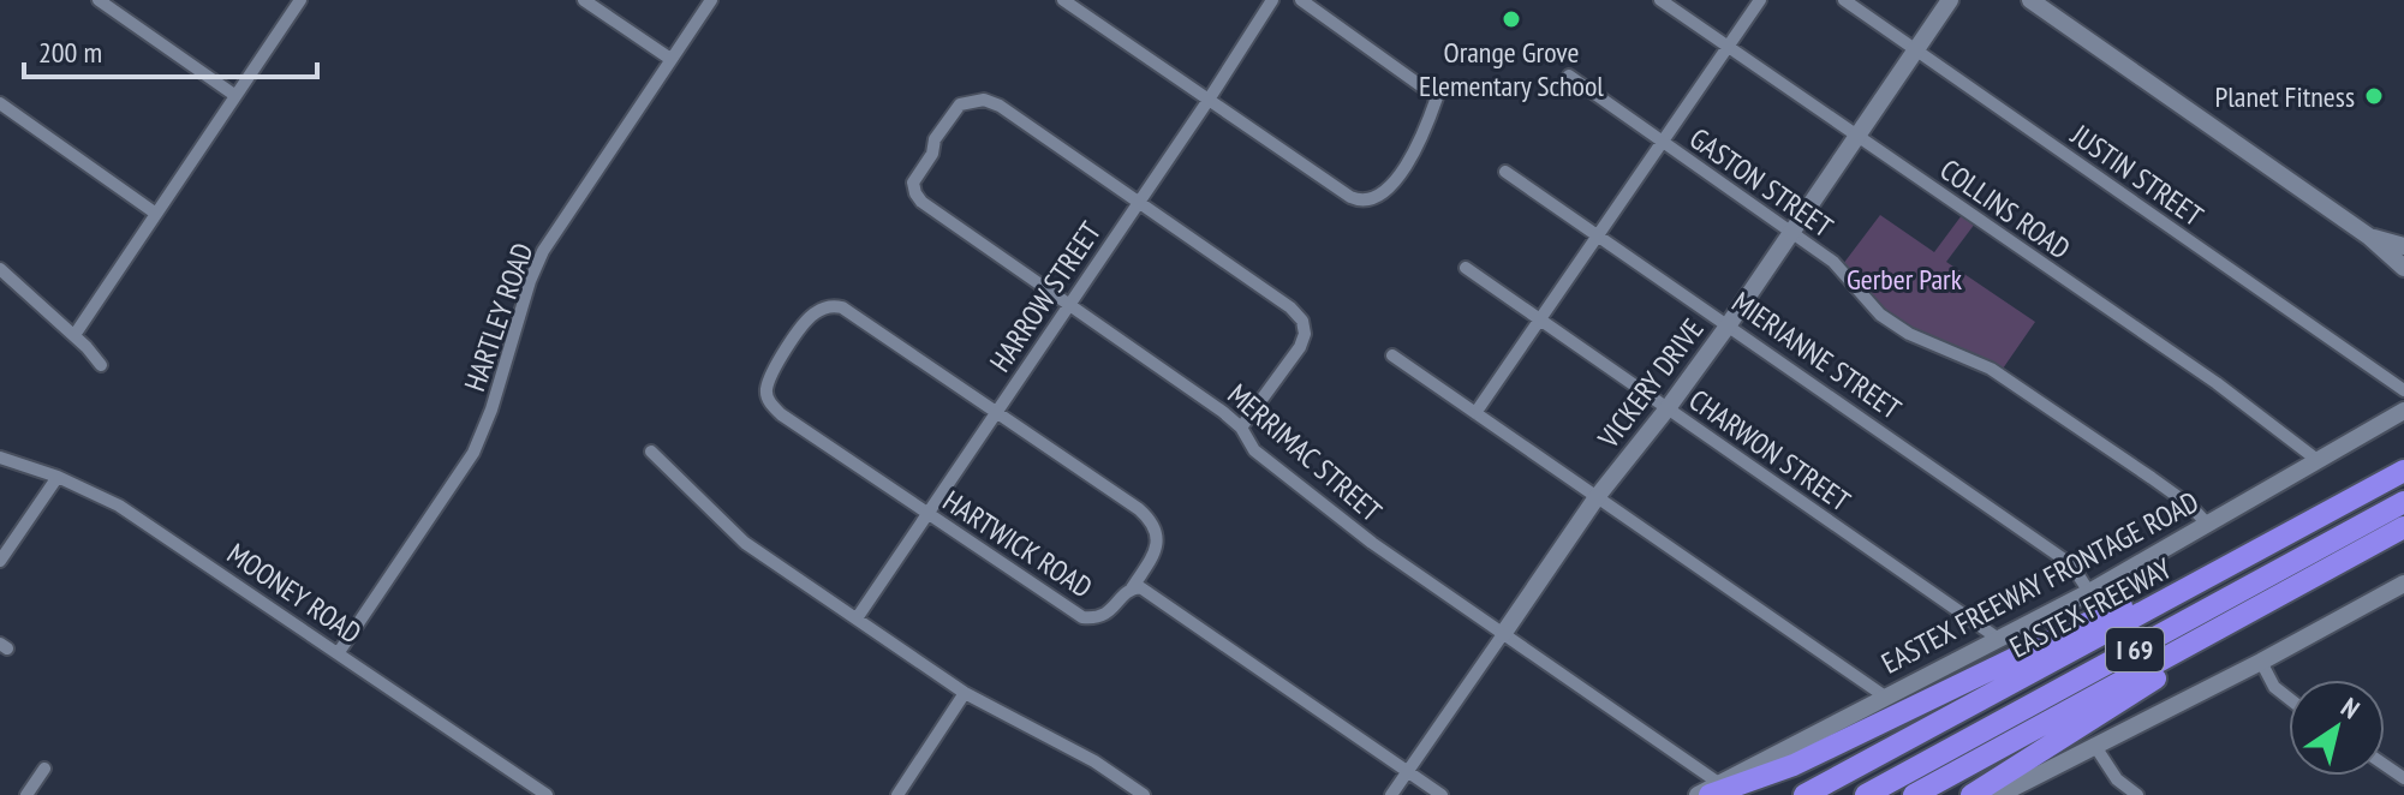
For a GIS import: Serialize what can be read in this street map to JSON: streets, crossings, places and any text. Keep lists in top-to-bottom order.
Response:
{
  "streets": {
    "highway": ["EASTEX FREEWAY", "I 69"],
    "street": [
      "JUSTIN STREET",
      "GASTON STREET",
      "COLLINS ROAD",
      "HARROW STREET",
      "HARTLEY ROAD",
      "MIERIANNE STREET",
      "VICKERY DRIVE",
      "CHARWON STREET",
      "MERRIMAC STREET",
      "HARTWICK ROAD",
      "EASTEX FREEWAY FRONTAGE ROAD",
      "MOONEY ROAD"
    ]
  },
  "crossings": [
    ["JUSTIN STREET", "VICKERY DRIVE"],
    ["GASTON STREET", "VICKERY DRIVE"],
    ["GASTON STREET", "EASTEX FREEWAY FRONTAGE ROAD"],
    ["COLLINS ROAD", "VICKERY DRIVE"],
    ["COLLINS ROAD", "EASTEX FREEWAY FRONTAGE ROAD"],
    ["HARROW STREET", "MERRIMAC STREET"],
    ["HARROW STREET", "HARTWICK ROAD"],
    ["HARTLEY ROAD", "MOONEY ROAD"],
    ["MIERIANNE STREET", "VICKERY DRIVE"],
    ["MIERIANNE STREET", "EASTEX FREEWAY FRONTAGE ROAD"],
    ["VICKERY DRIVE", "CHARWON STREET"],
    ["VICKERY DRIVE", "MERRIMAC STREET"],
    ["VICKERY DRIVE", "HARTWICK ROAD"],
    ["CHARWON STREET", "EASTEX FREEWAY FRONTAGE ROAD"],
    ["MERRIMAC STREET", "EASTEX FREEWAY FRONTAGE ROAD"]
  ],
  "parks": ["Gerber Park"],
  "places": ["Orange Grove Elementary School", "Planet Fitness"],
  "scale_bar": "200 m",
  "north": "top right"
}
